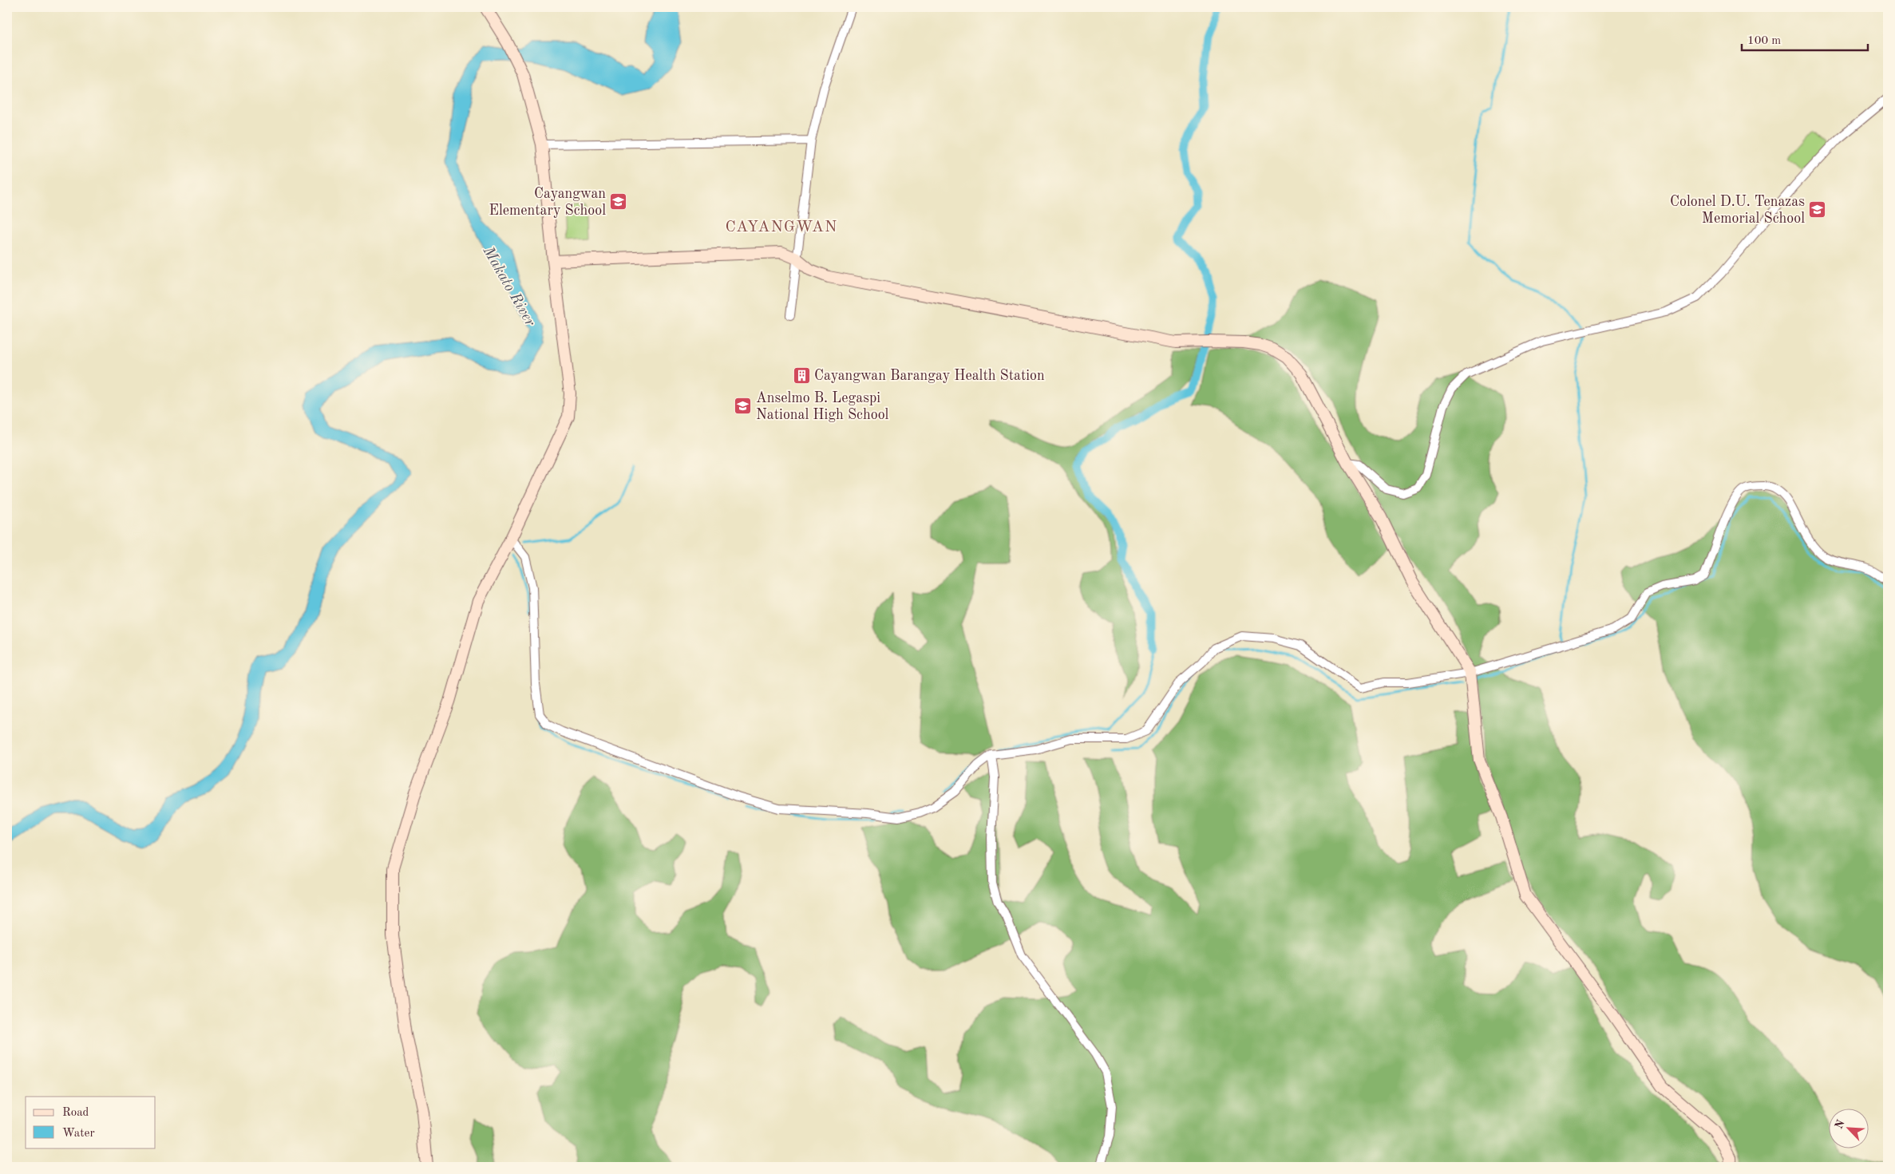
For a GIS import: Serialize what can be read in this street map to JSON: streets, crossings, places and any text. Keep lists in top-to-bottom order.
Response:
{
  "districts": ["CAYANGWAN"],
  "water": ["Makato River"],
  "places": {
    "school or university": ["Cayangwan Elementary School", "Colonel D.U. Tenazas Memorial School", "Anselmo B. Legaspi National High School"],
    "building": ["Cayangwan Barangay Health Station"]
  },
  "legend": ["Road", "Water"],
  "scale_bar": "100 m",
  "north": "top left"
}
